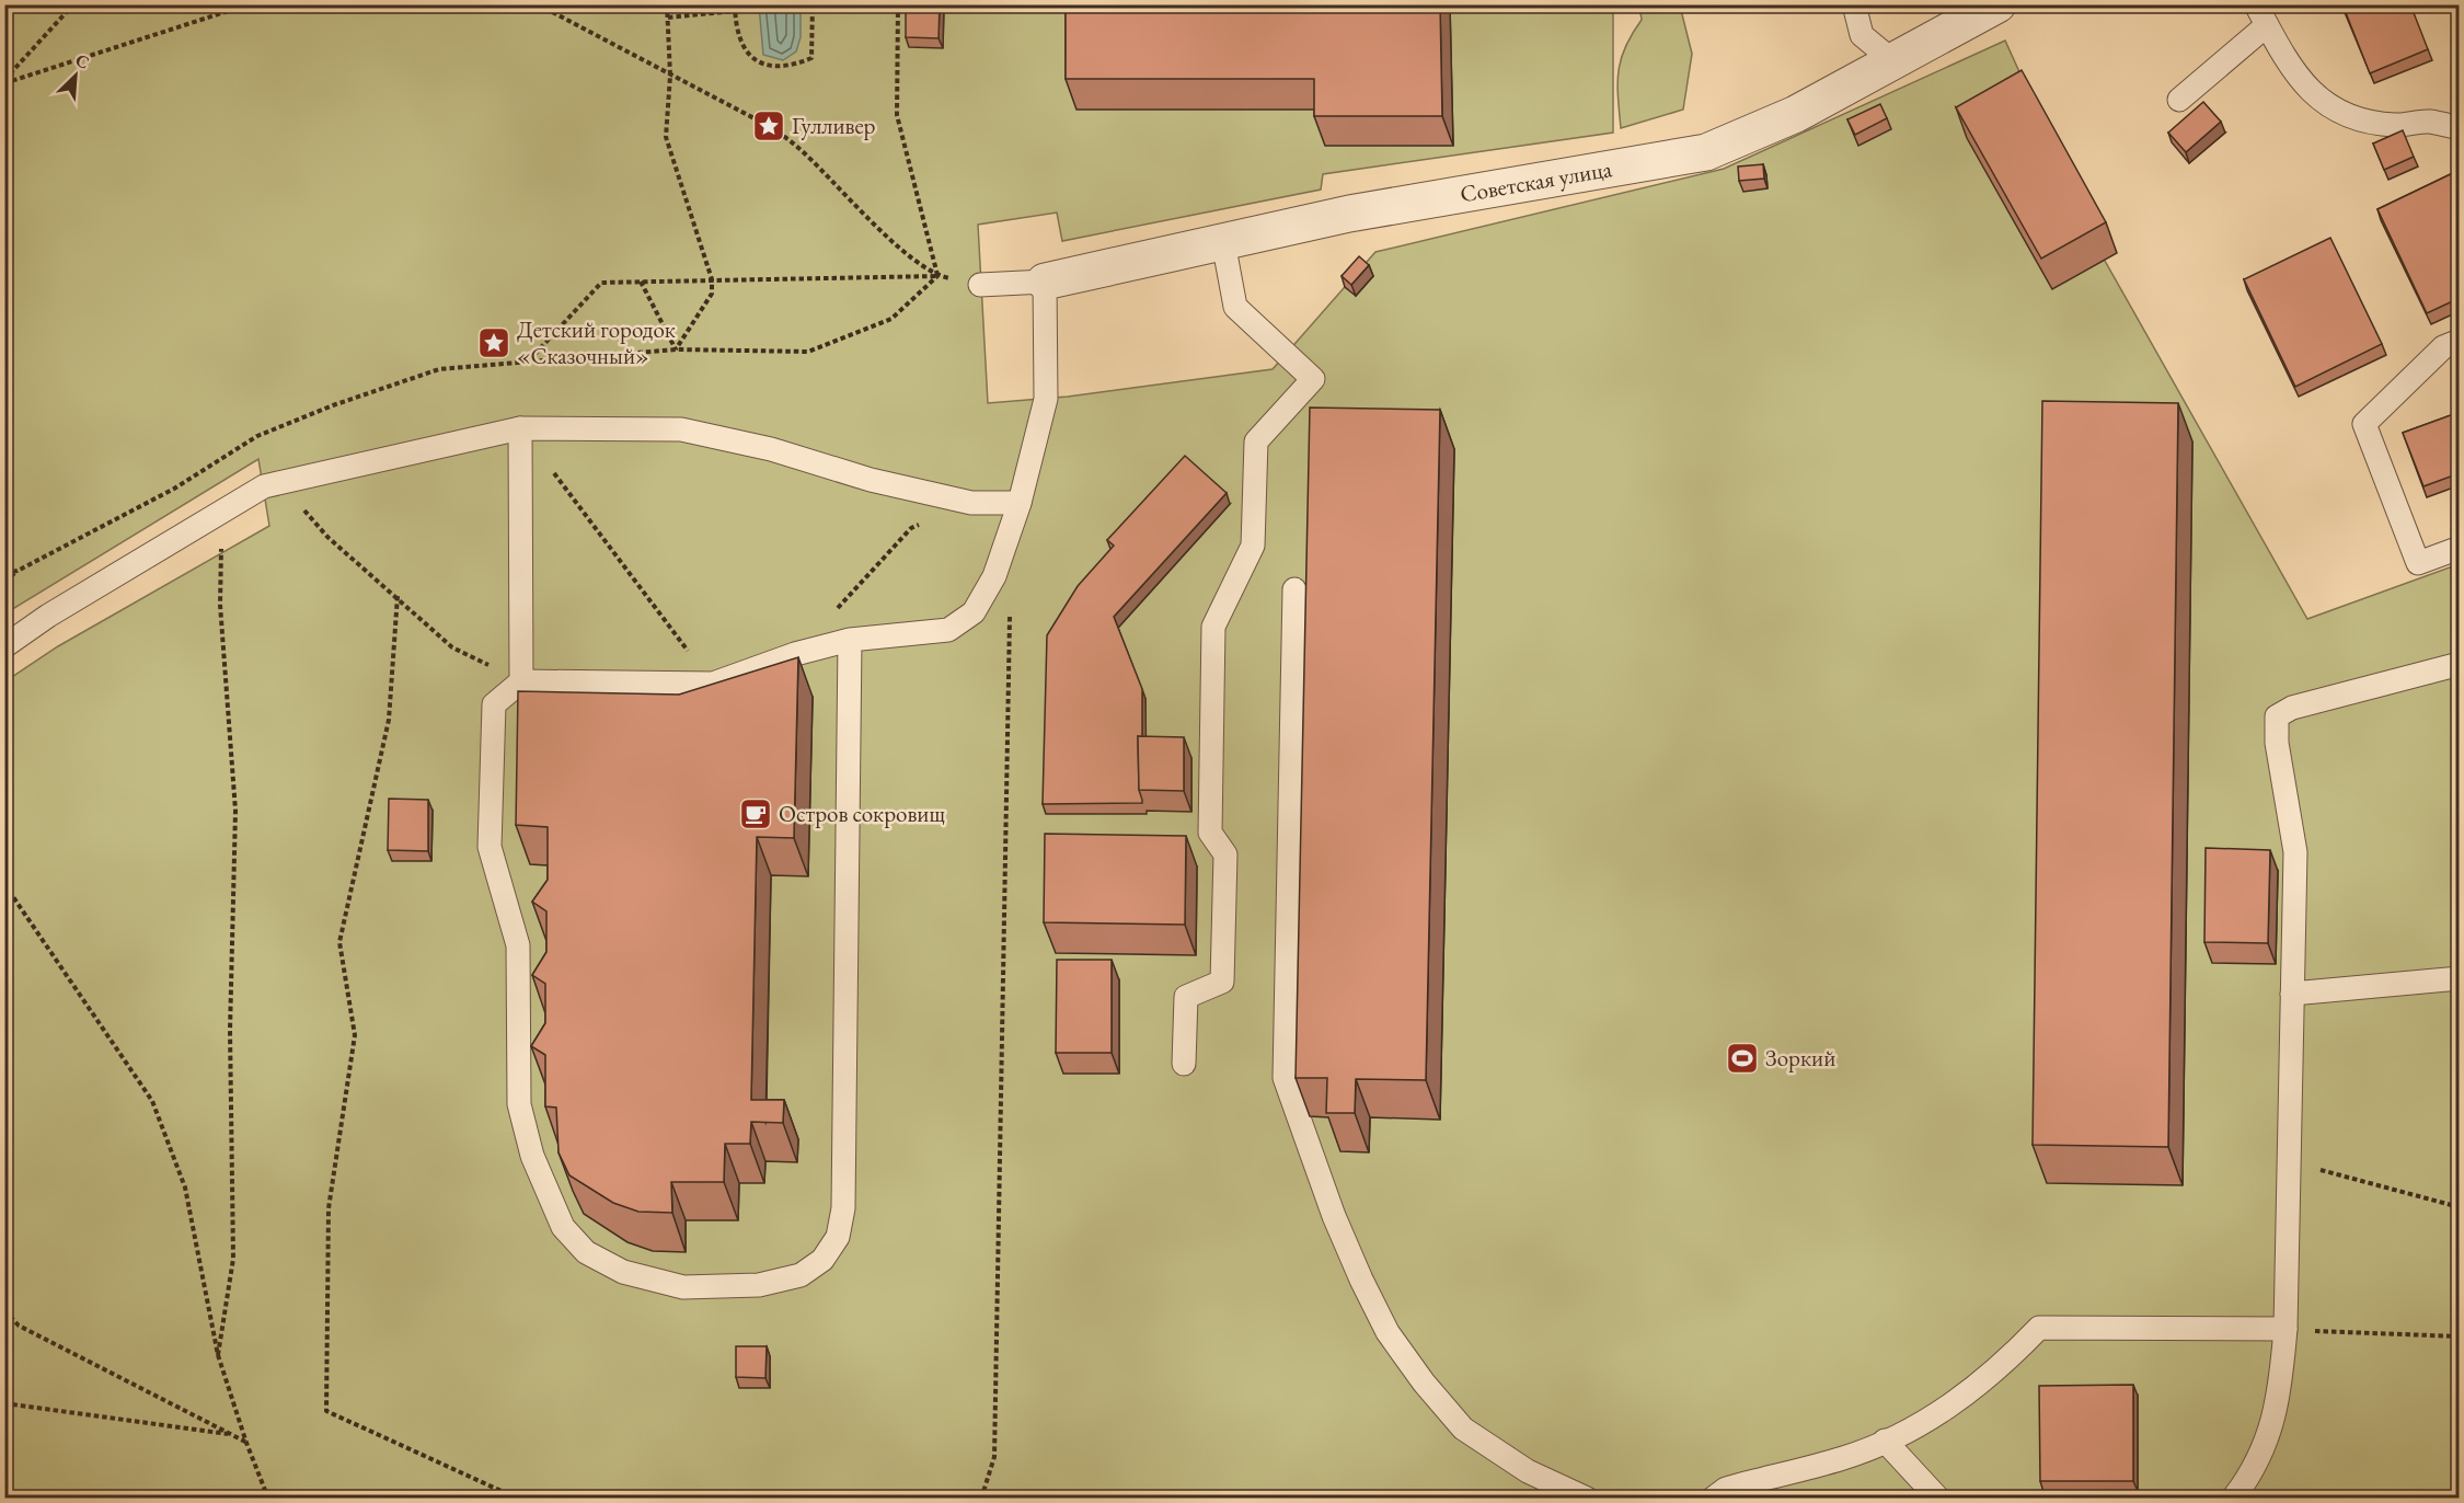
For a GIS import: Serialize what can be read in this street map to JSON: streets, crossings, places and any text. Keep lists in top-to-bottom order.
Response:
{
  "streets": {
    "street": ["Советская улица"]
  },
  "places": {
    "place": ["Гулливер", "Детский городок «Сказочный»"],
    "cafe": ["Остров сокровищ"],
    "sports": ["Зоркий"]
  },
  "north": "top right"
}
